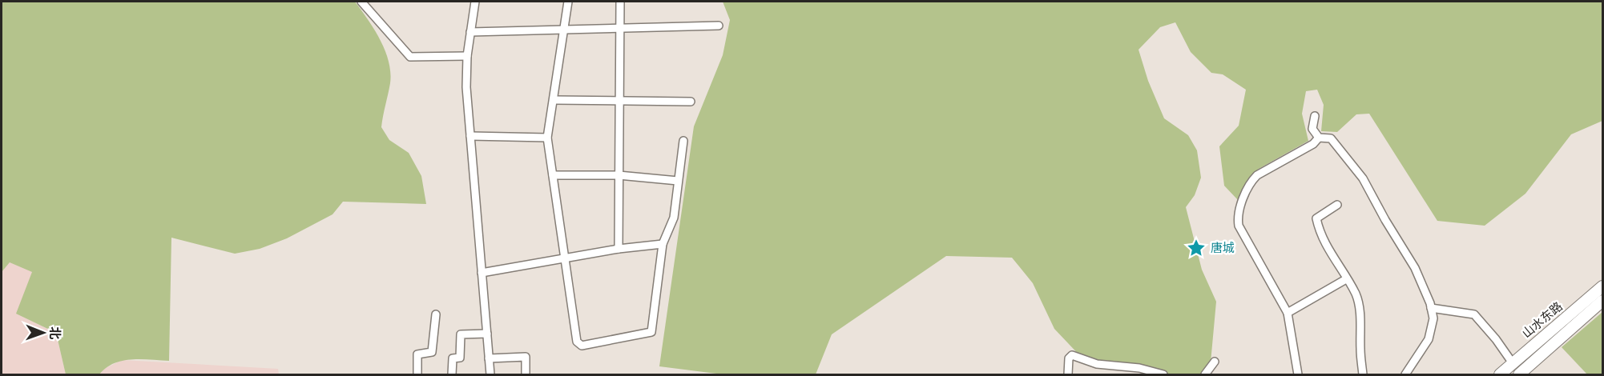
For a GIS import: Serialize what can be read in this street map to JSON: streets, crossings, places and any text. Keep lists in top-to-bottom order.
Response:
{
  "streets": {
    "highway": ["山水东路"]
  },
  "places": {
    "place": ["唐城"]
  },
  "north": "right"
}
